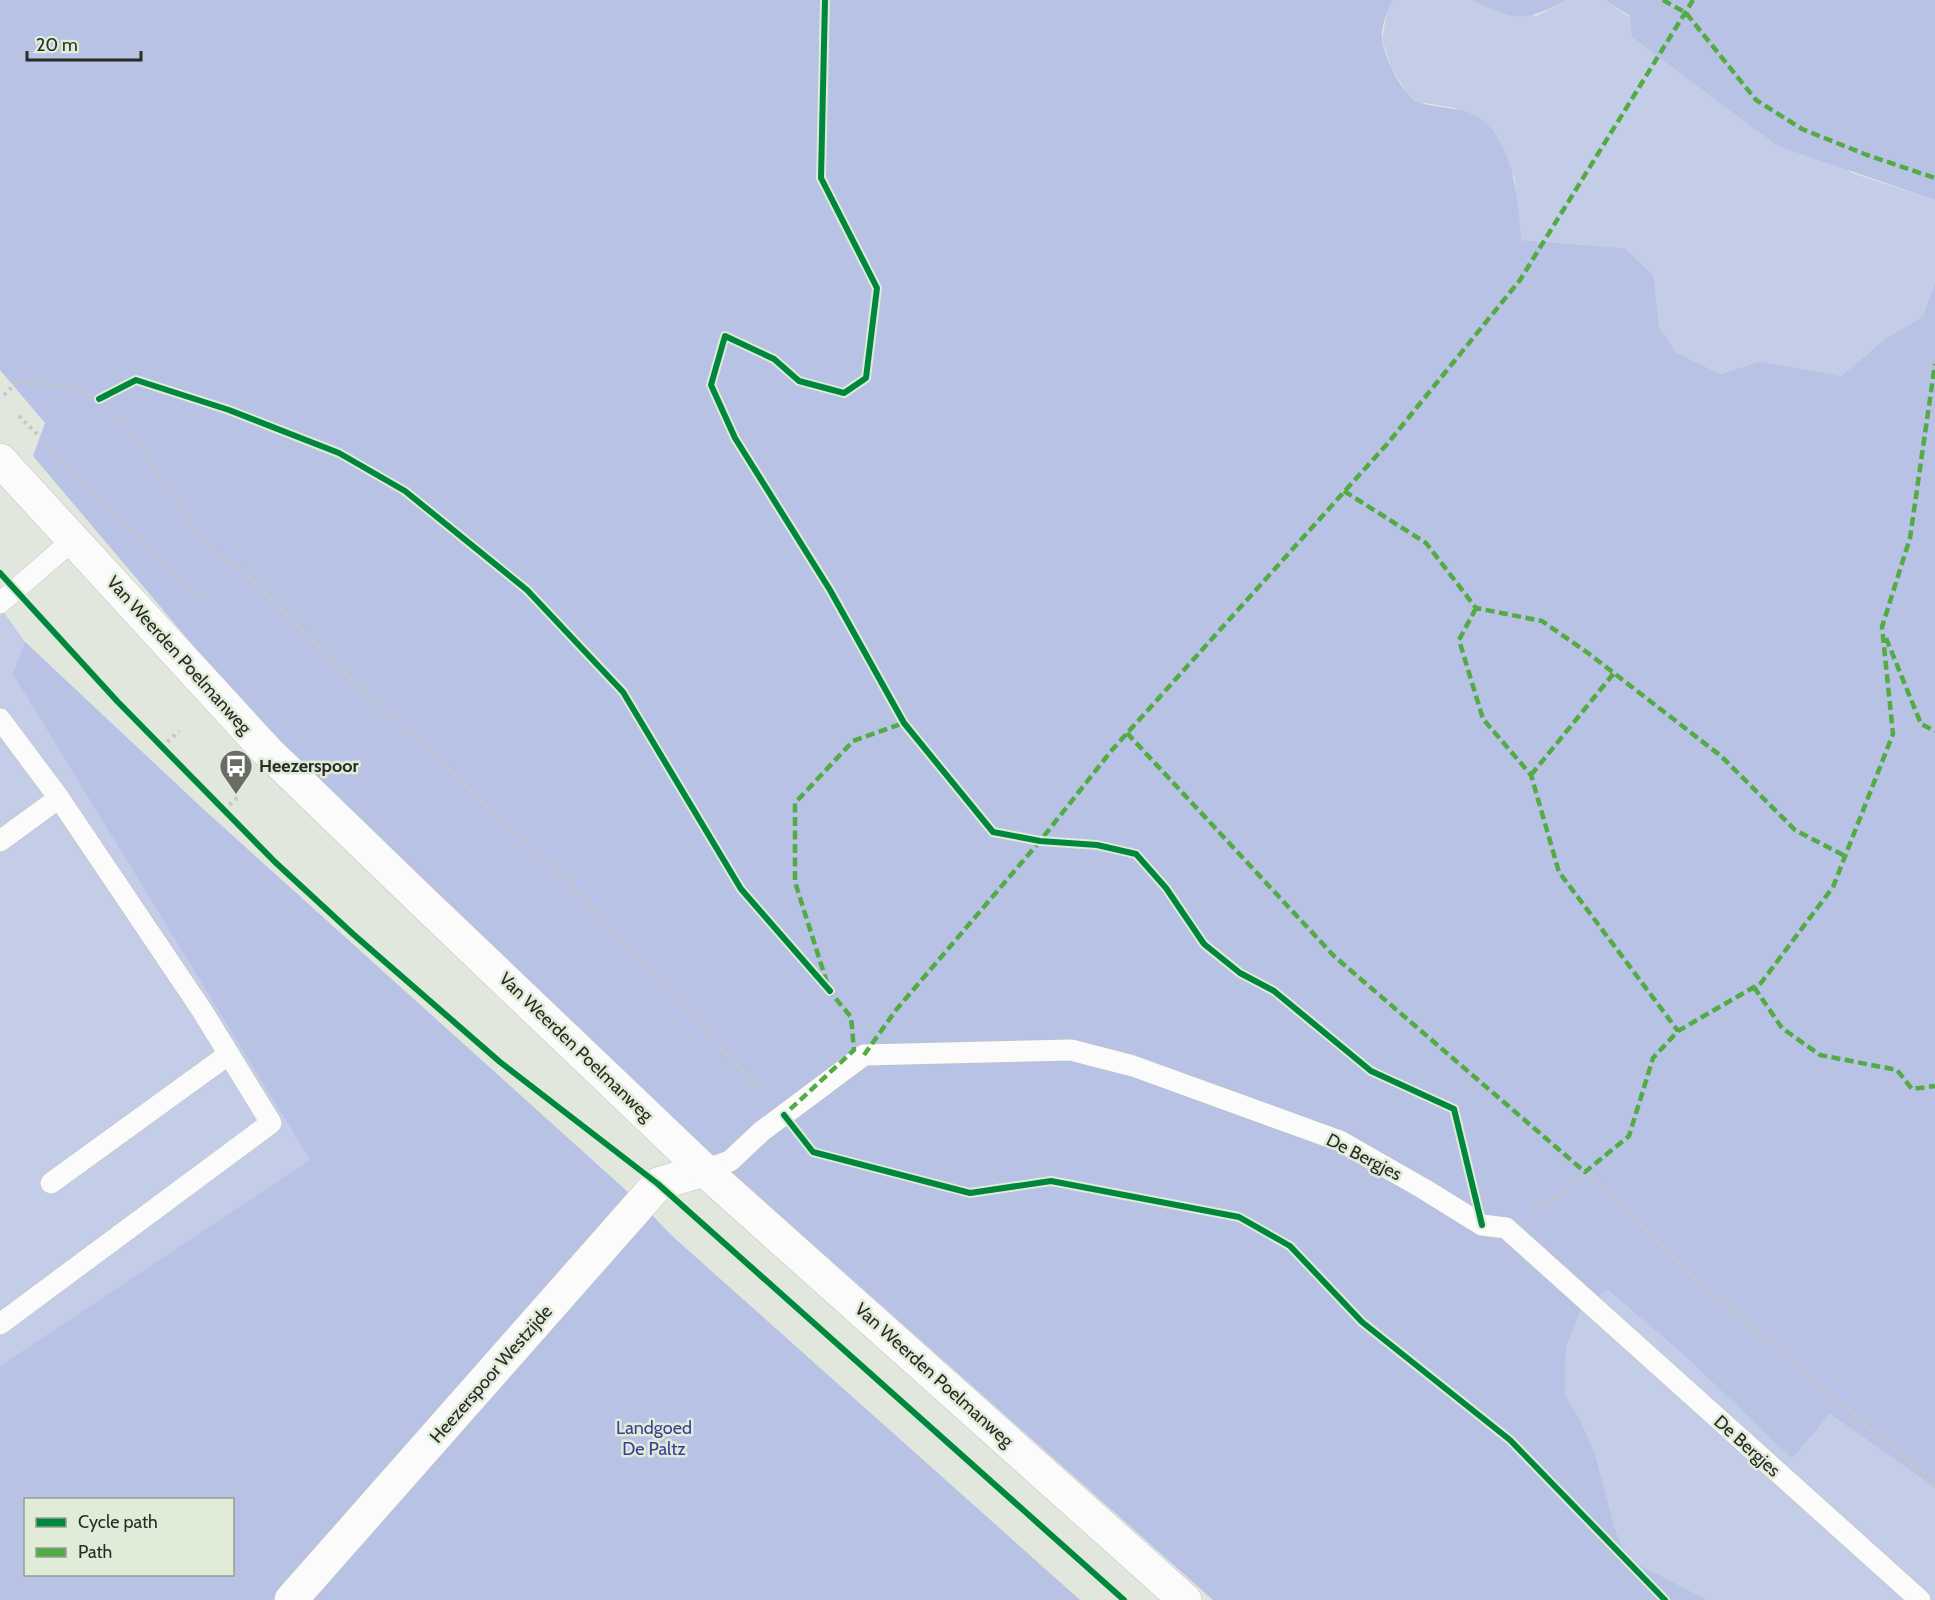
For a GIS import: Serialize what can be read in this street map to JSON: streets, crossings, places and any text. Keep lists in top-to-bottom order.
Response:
{
  "streets": {
    "main road": ["Van Weerden Poelmanweg", "Heezerspoor Westzijde"],
    "lane": ["De Bergjes"]
  },
  "crossings": [
    ["Van Weerden Poelmanweg", "De Bergjes"],
    ["Van Weerden Poelmanweg", "Heezerspoor Westzijde"],
    ["De Bergjes", "Heezerspoor Westzijde"]
  ],
  "parks": ["Landgoed De Paltz"],
  "places": {
    "bus stop": ["Heezerspoor"]
  },
  "legend": ["Cycle path", "Path"],
  "scale_bar": "20 m"
}
